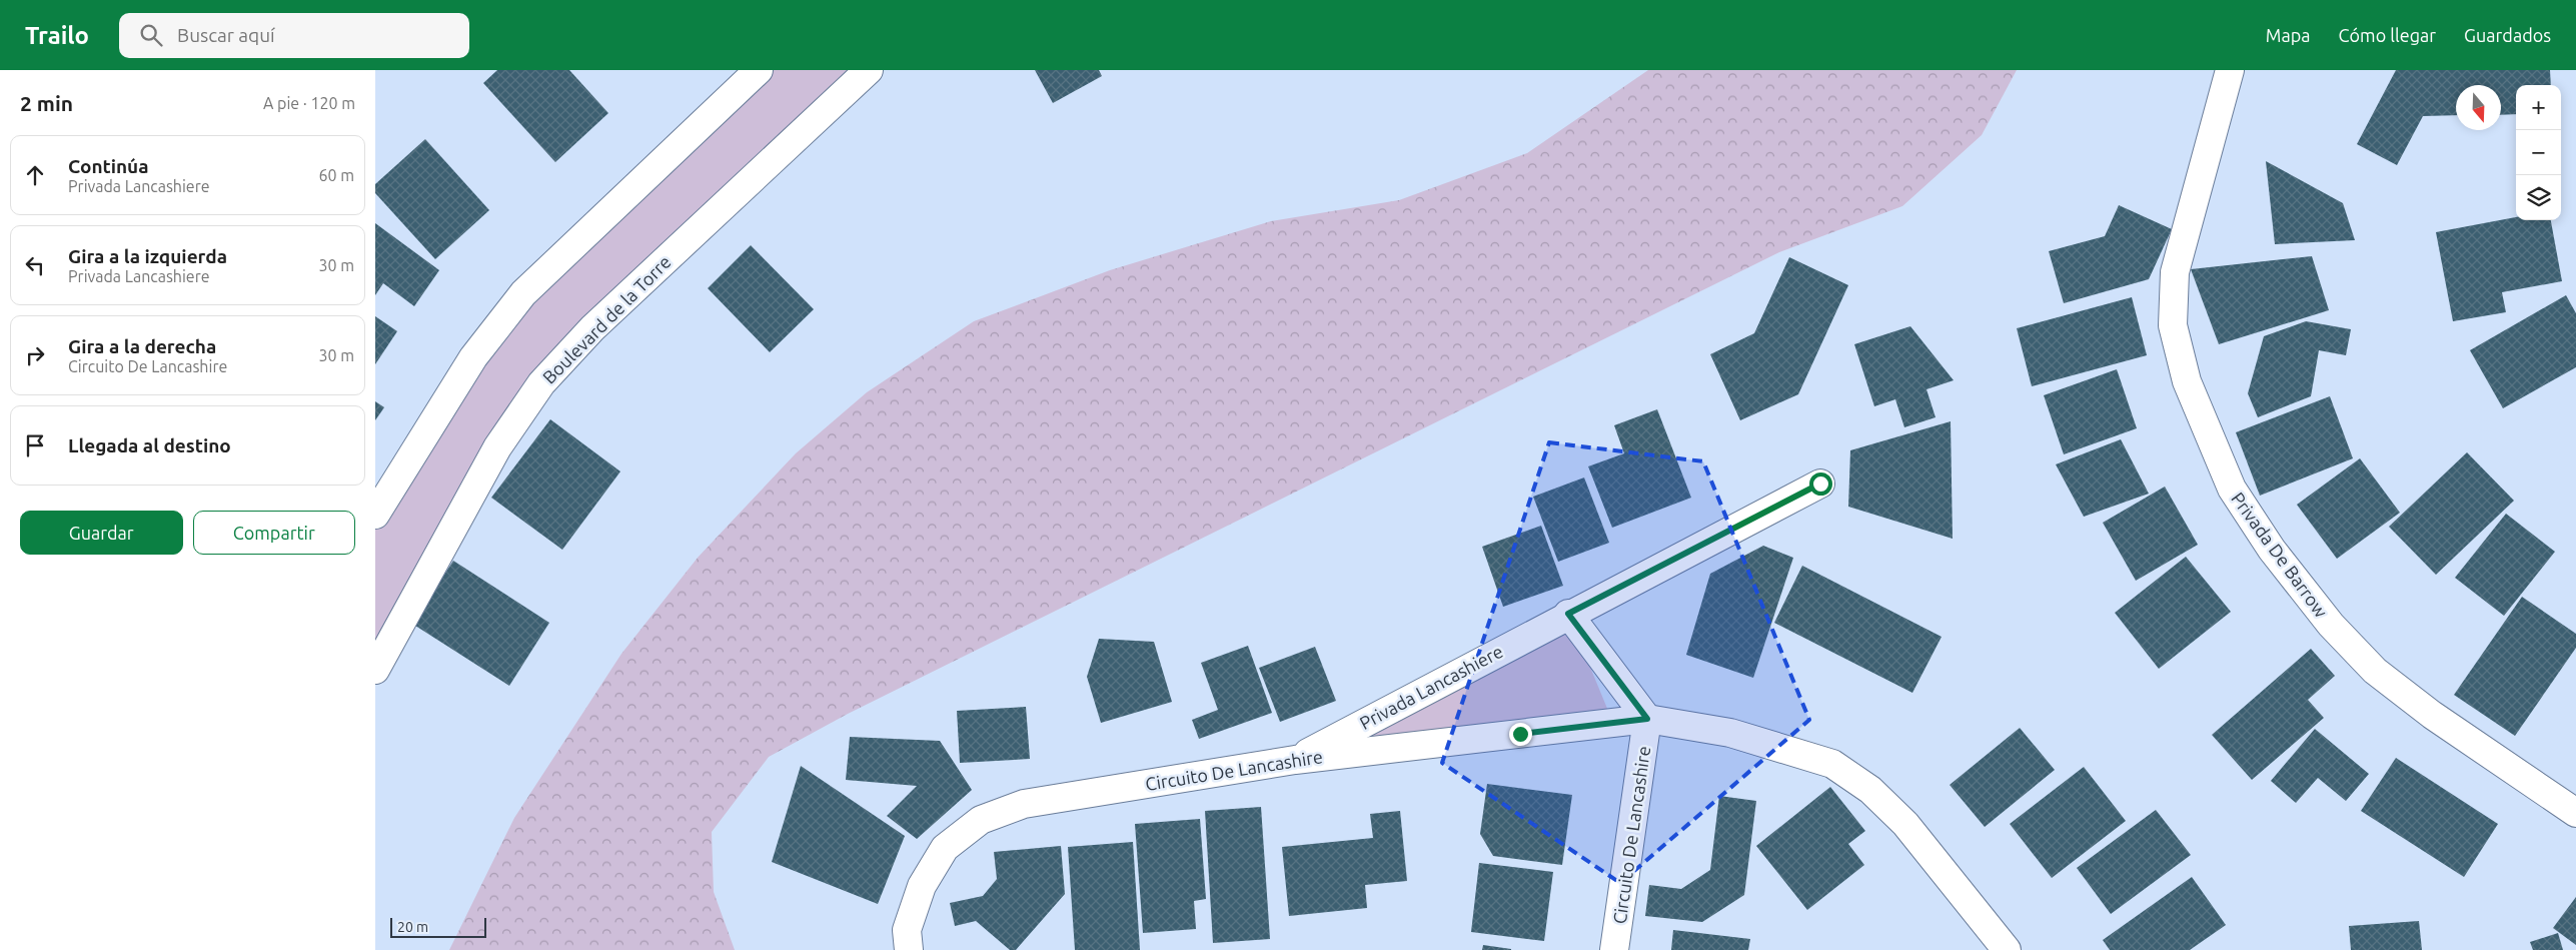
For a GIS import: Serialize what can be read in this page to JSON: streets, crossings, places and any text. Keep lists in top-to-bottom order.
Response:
{
  "streets": {
    "street": [
      "Boulevard de la Torre",
      "Privada De Barrow",
      "Privada Lancashiere",
      "Circuito De Lancashire"
    ]
  },
  "crossings": [
    ["Privada Lancashiere", "Circuito De Lancashire"]
  ],
  "scale_bar": "20 m",
  "north": "bottom",
  "page": {
    "header": "Trailo",
    "search": "Buscar aquí",
    "nav": ["Mapa", "Cómo llegar", "Guardados"],
    "heading": ["2 min", "A pie · 120 m"],
    "map_buttons": ["+", "−"],
    "list": [
      ["Continúa", "Privada Lancashiere", "60 m"],
      ["Gira a la izquierda", "Privada Lancashiere", "30 m"],
      ["Gira a la derecha", "Circuito De Lancashire", "30 m"],
      "Llegada al destino"
    ],
    "buttons": ["Guardar", "Compartir"],
    "scale": "20 m"
  }
}
